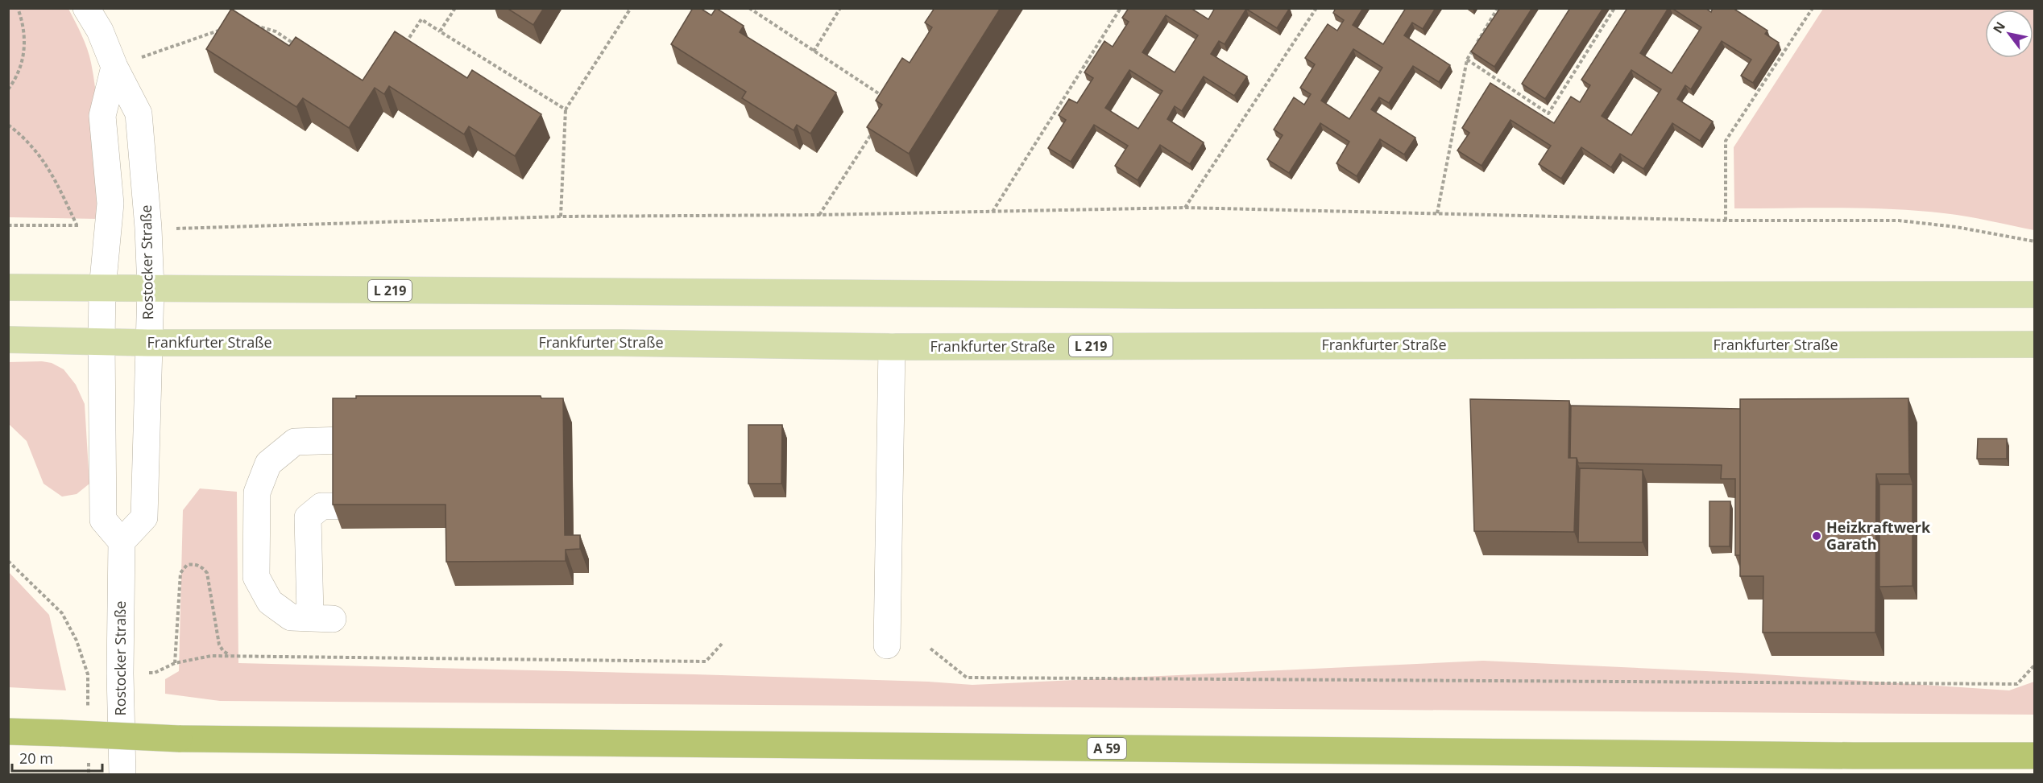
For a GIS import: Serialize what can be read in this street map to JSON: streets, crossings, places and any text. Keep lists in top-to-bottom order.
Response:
{
  "streets": {
    "highway": ["A 59"],
    "main road": ["L 219", "Frankfurter Straße"],
    "street": ["Rostocker Straße"]
  },
  "crossings": [
    ["Rostocker Straße", "L 219"],
    ["Rostocker Straße", "Frankfurter Straße"]
  ],
  "places": ["Heizkraftwerk Garath"],
  "scale_bar": "20 m",
  "north": "top left"
}
